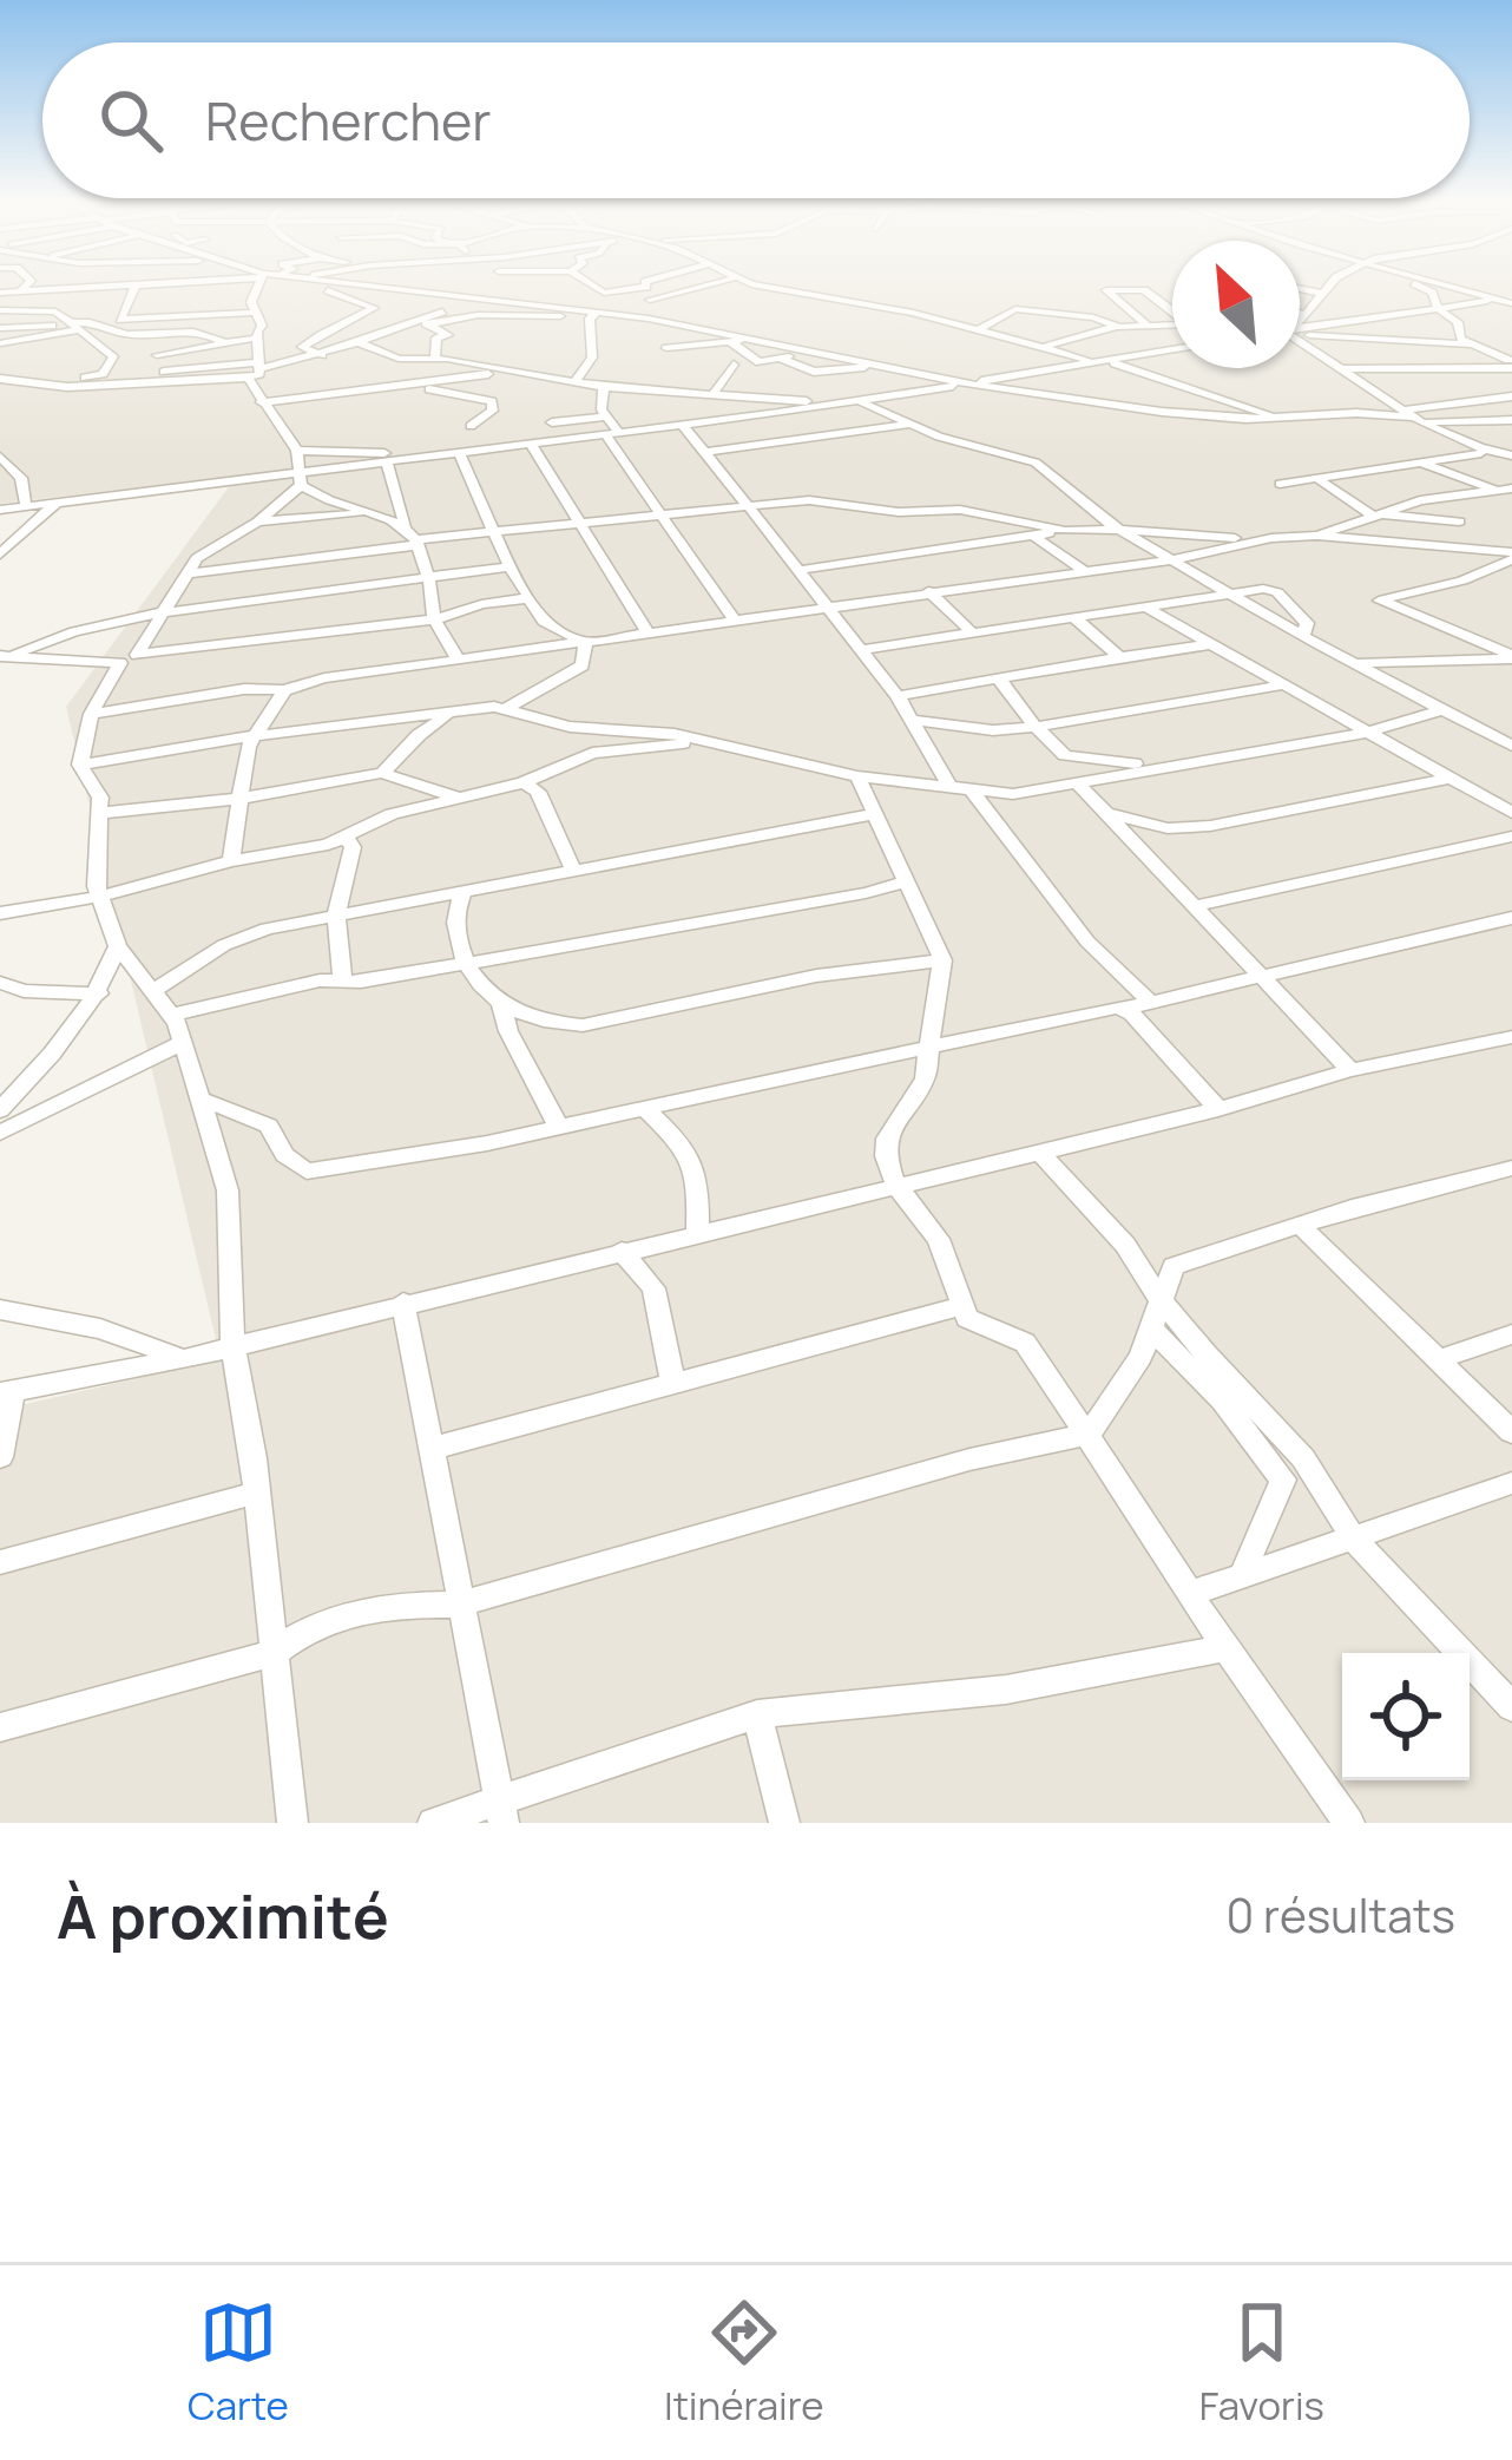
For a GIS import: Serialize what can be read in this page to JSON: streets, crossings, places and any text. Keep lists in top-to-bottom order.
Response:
{
  "north": "top left",
  "page": {
    "search": "Rechercher",
    "heading": ["À proximité", "0 résultats"],
    "nav": ["Carte", "Itinéraire", "Favoris"]
  }
}
